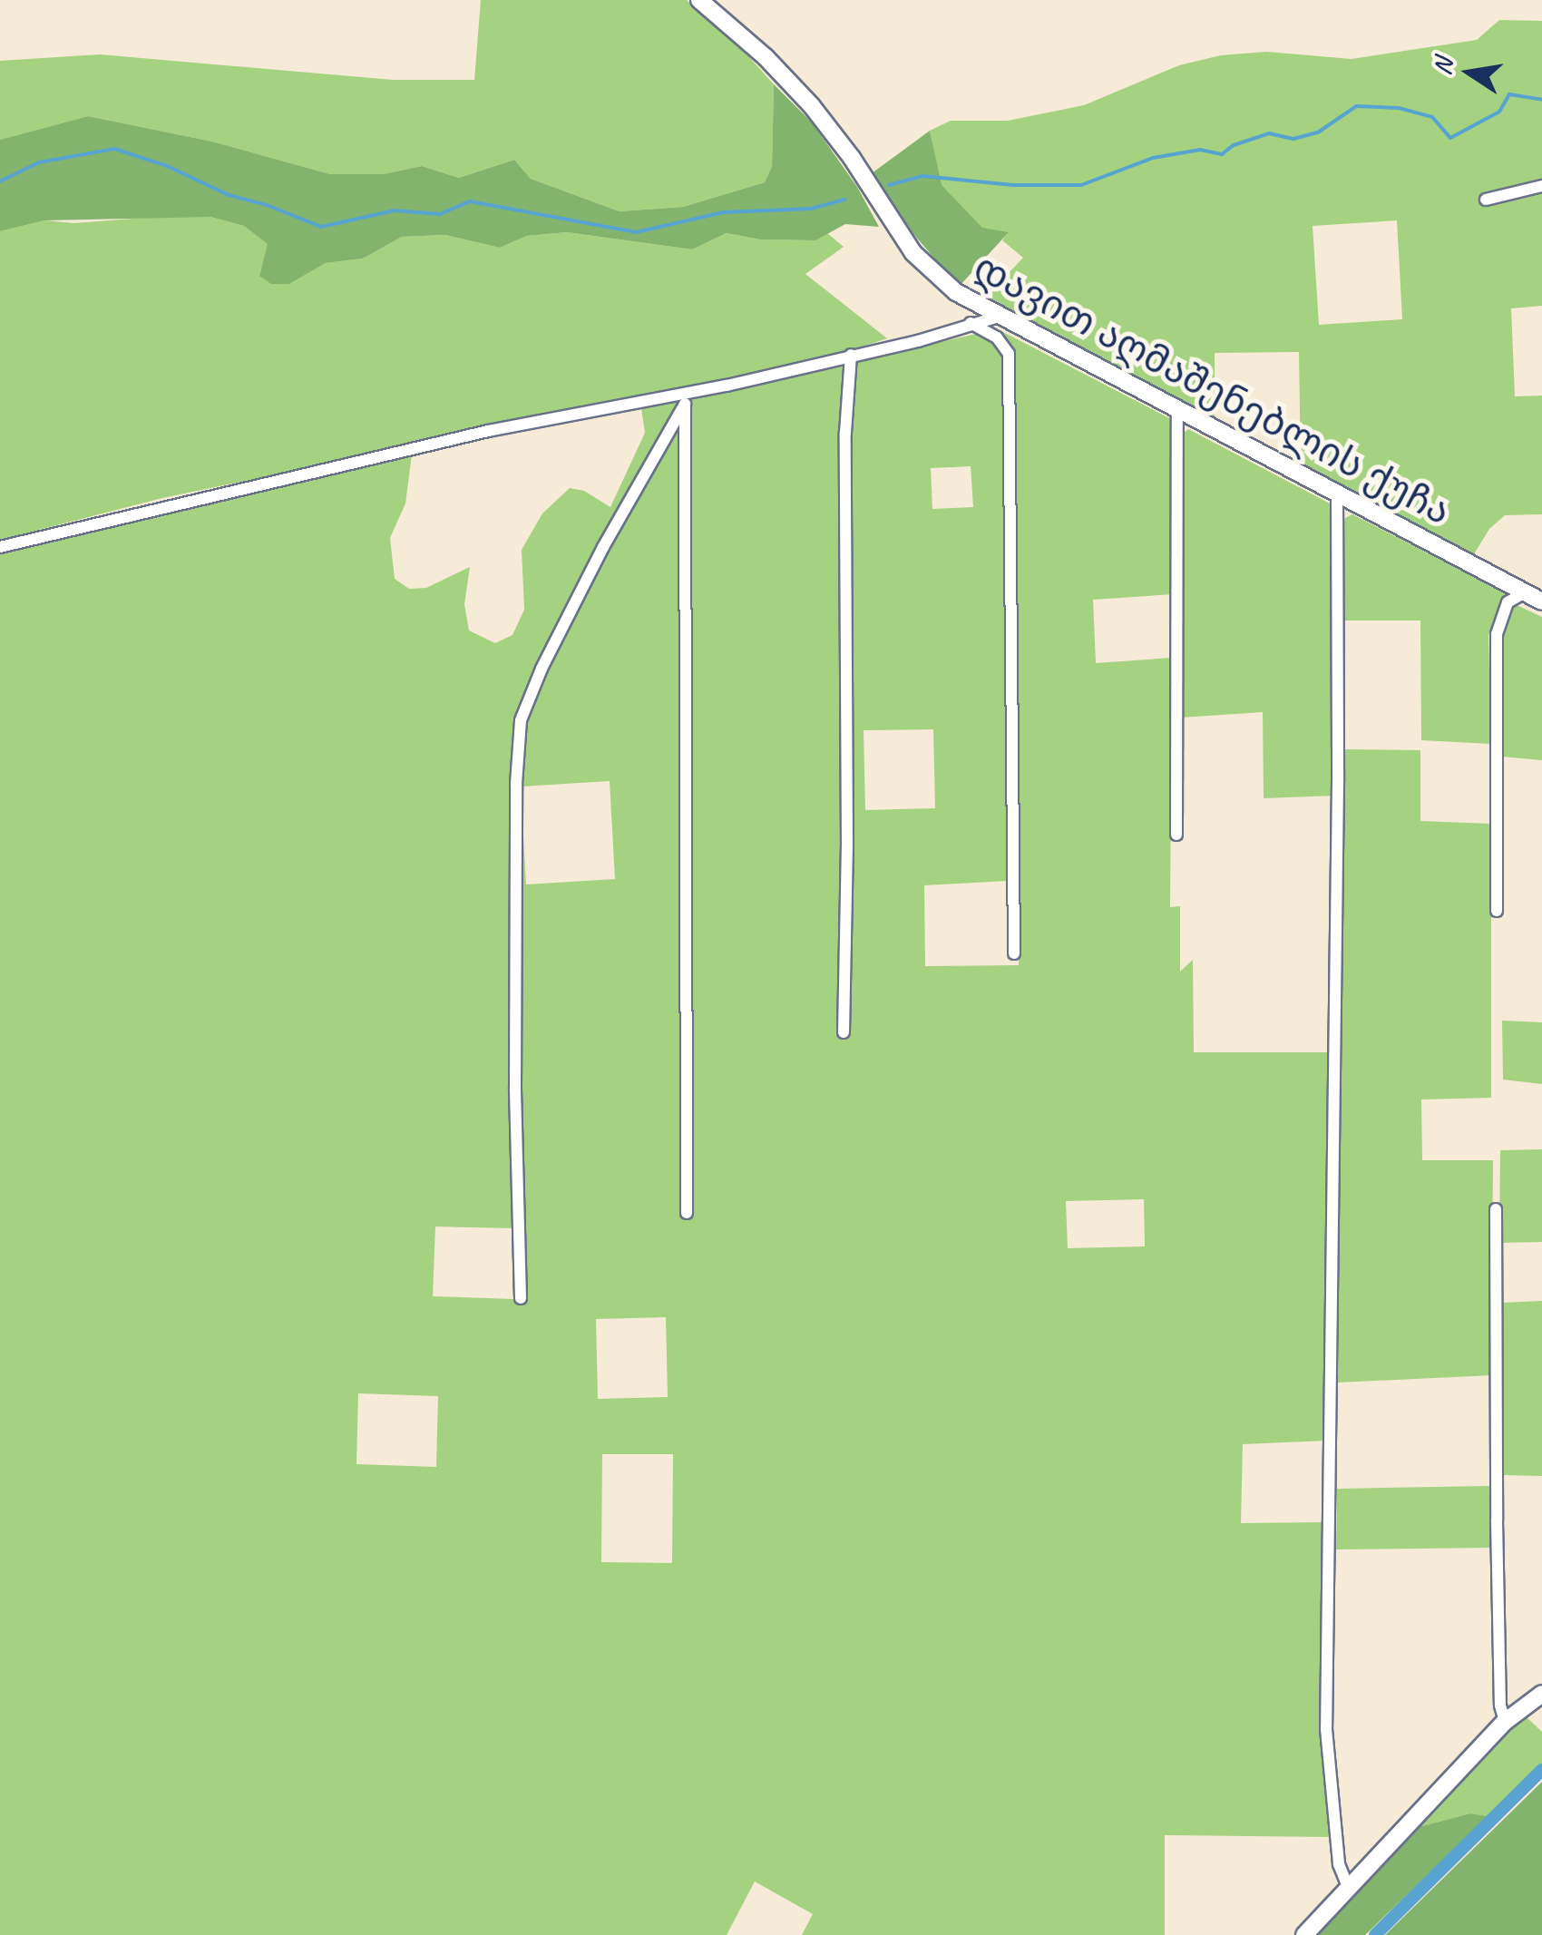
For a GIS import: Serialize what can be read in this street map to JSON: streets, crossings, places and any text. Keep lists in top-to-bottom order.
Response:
{
  "streets": {
    "street": ["დავით აღმაშენებლის ქუჩა"]
  },
  "north": "left"
}
